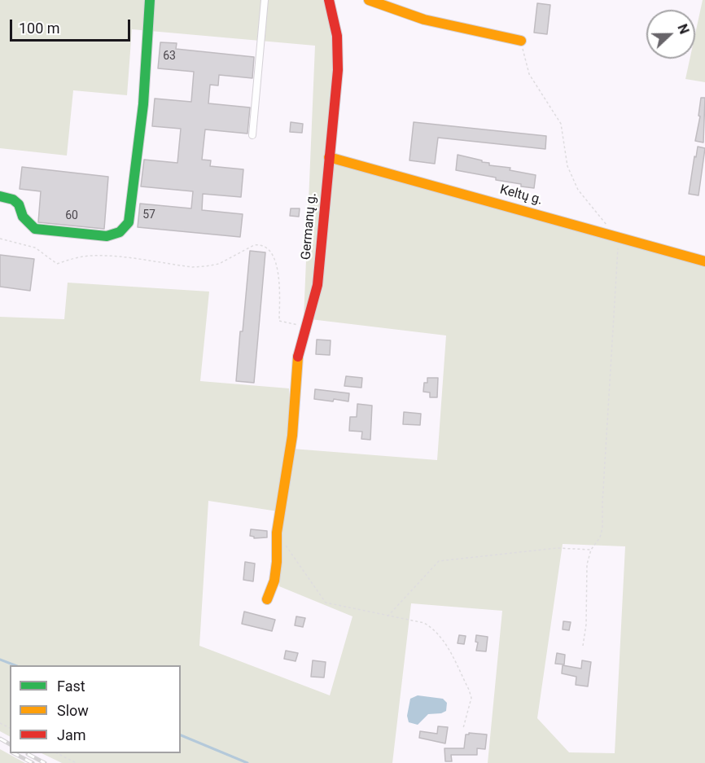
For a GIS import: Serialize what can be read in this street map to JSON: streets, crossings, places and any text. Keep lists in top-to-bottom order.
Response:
{
  "streets": {
    "street": ["Keltų g.", "Germanų g."]
  },
  "crossings": [
    ["Keltų g.", "Germanų g."]
  ],
  "house_numbers": ["63", "57", "60"],
  "legend": ["Fast", "Slow", "Jam"],
  "scale_bar": "100 m",
  "north": "right"
}
